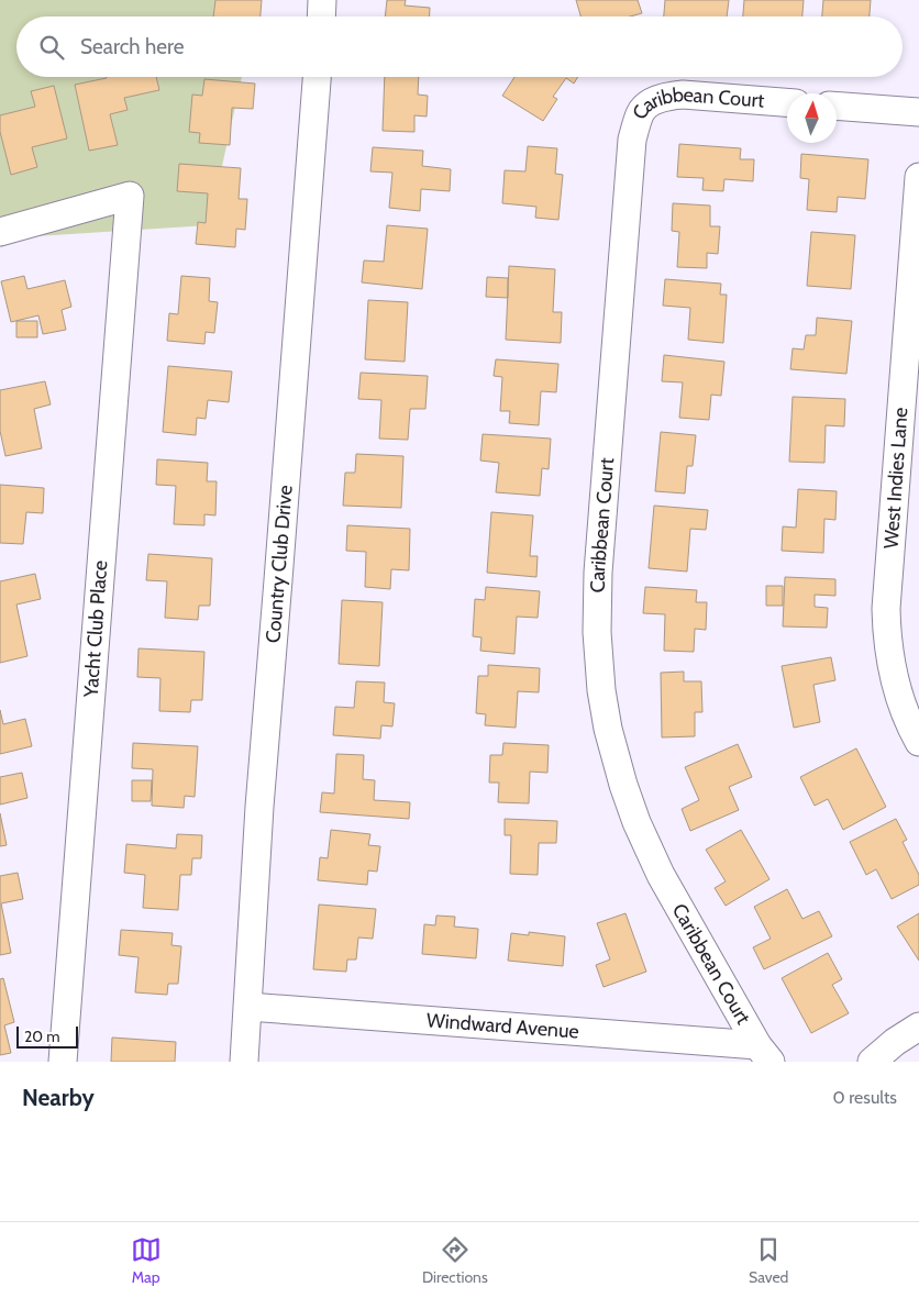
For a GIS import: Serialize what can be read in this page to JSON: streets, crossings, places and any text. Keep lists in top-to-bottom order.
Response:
{
  "streets": {
    "street": [
      "Caribbean Court",
      "West Indies Lane",
      "Country Club Drive",
      "Yacht Club Place",
      "Windward Avenue"
    ]
  },
  "crossings": [
    ["Caribbean Court", "Windward Avenue"],
    ["Country Club Drive", "Windward Avenue"]
  ],
  "scale_bar": "20 m",
  "north": "top",
  "page": {
    "search": "Search here",
    "scale": "20 m",
    "heading": ["Nearby", "0 results"],
    "nav": ["Map", "Directions", "Saved"]
  }
}
